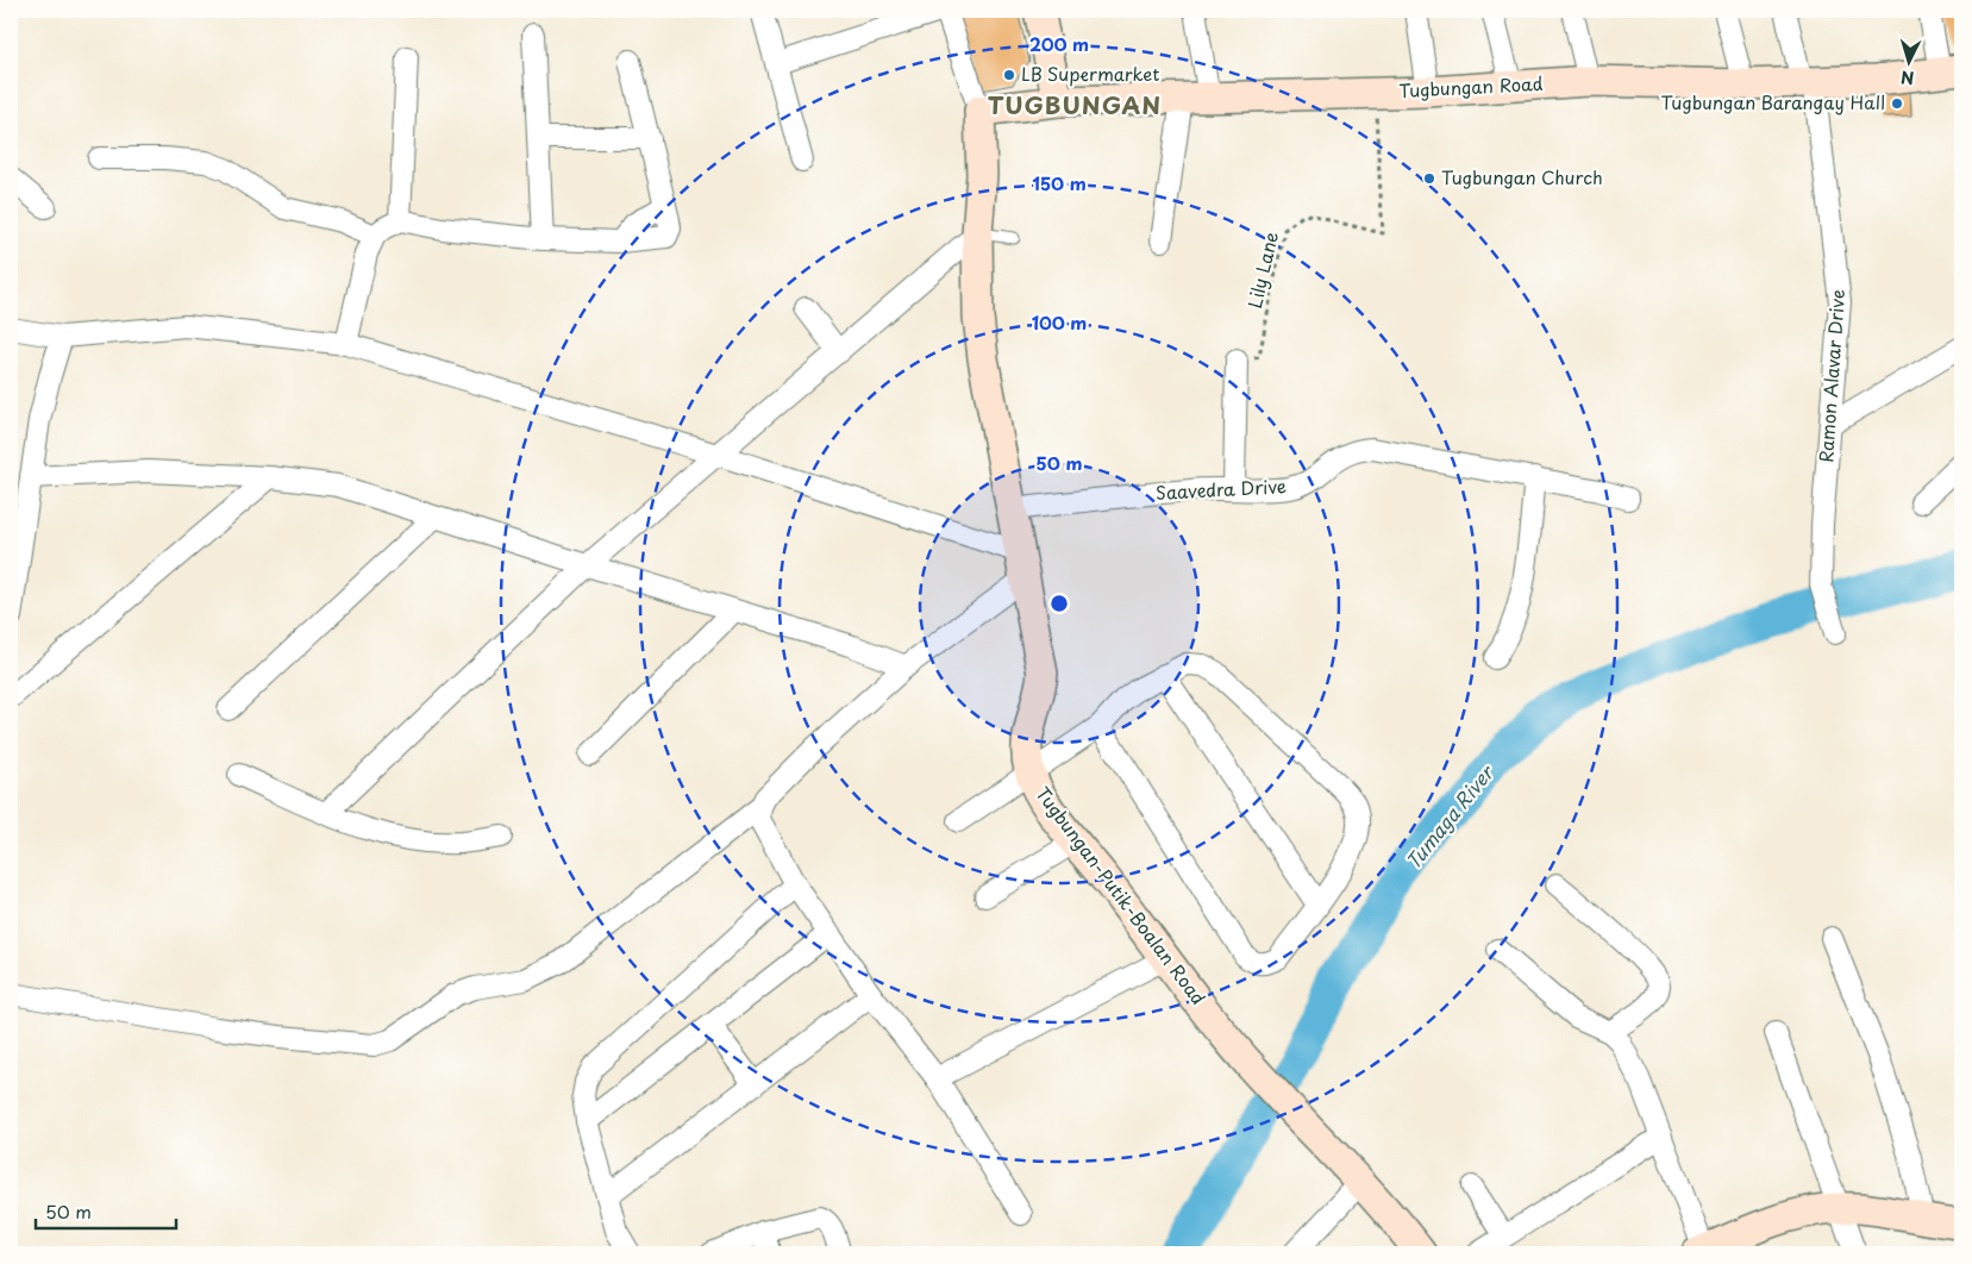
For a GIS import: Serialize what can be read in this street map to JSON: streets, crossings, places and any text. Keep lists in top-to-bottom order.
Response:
{
  "streets": {
    "main road": ["Tugbungan Road", "Tugbungan-Putik-Boalan Road"],
    "street": ["Ramon Alavar Drive", "Saavedra Drive"],
    "path": ["Lily Lane"]
  },
  "crossings": [
    ["Tugbungan Road", "Lily Lane"],
    ["Tugbungan Road", "Ramon Alavar Drive"],
    ["Tugbungan Road", "Tugbungan-Putik-Boalan Road"],
    ["Saavedra Drive", "Tugbungan-Putik-Boalan Road"]
  ],
  "districts": ["TUGBUNGAN"],
  "water": ["Tumaga River"],
  "places": ["LB Supermarket", "Tugbungan Barangay Hall", "Tugbungan Church"],
  "scale_bar": "50 m",
  "north": "bottom",
  "rings": [
    "200 m",
    "150 m",
    "100 m",
    "50 m"
  ]
}
